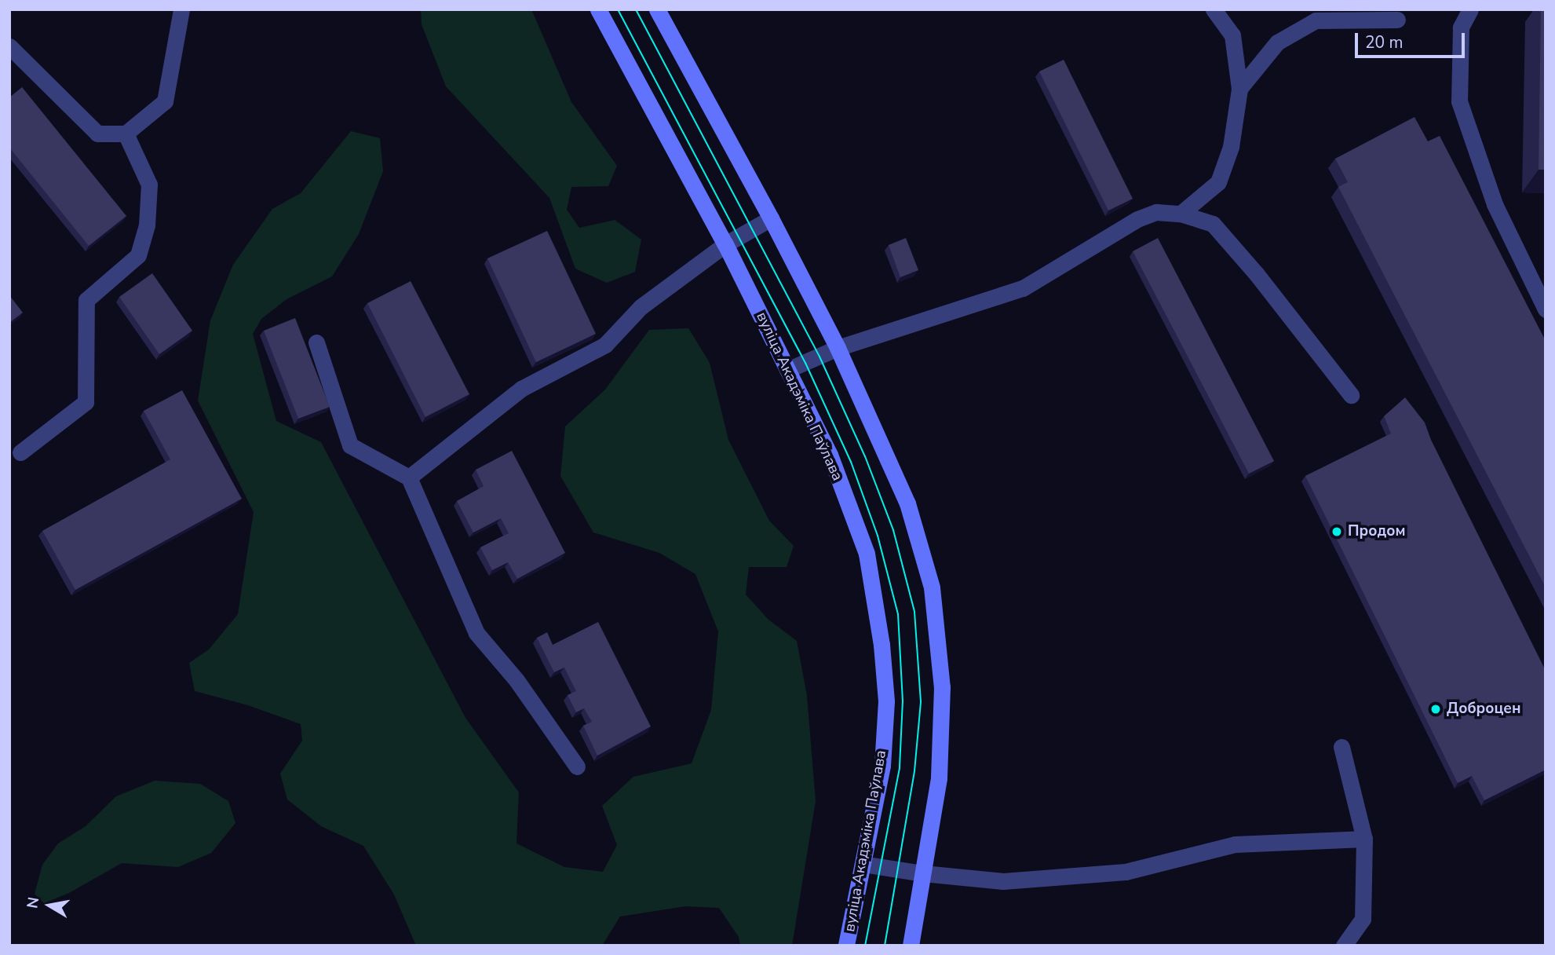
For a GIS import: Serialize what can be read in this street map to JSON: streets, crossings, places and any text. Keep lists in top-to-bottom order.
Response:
{
  "streets": {
    "main road": ["вуліца Акадэміка Паўлава"]
  },
  "places": ["Продом", "Доброцен"],
  "scale_bar": "20 m",
  "north": "left"
}
